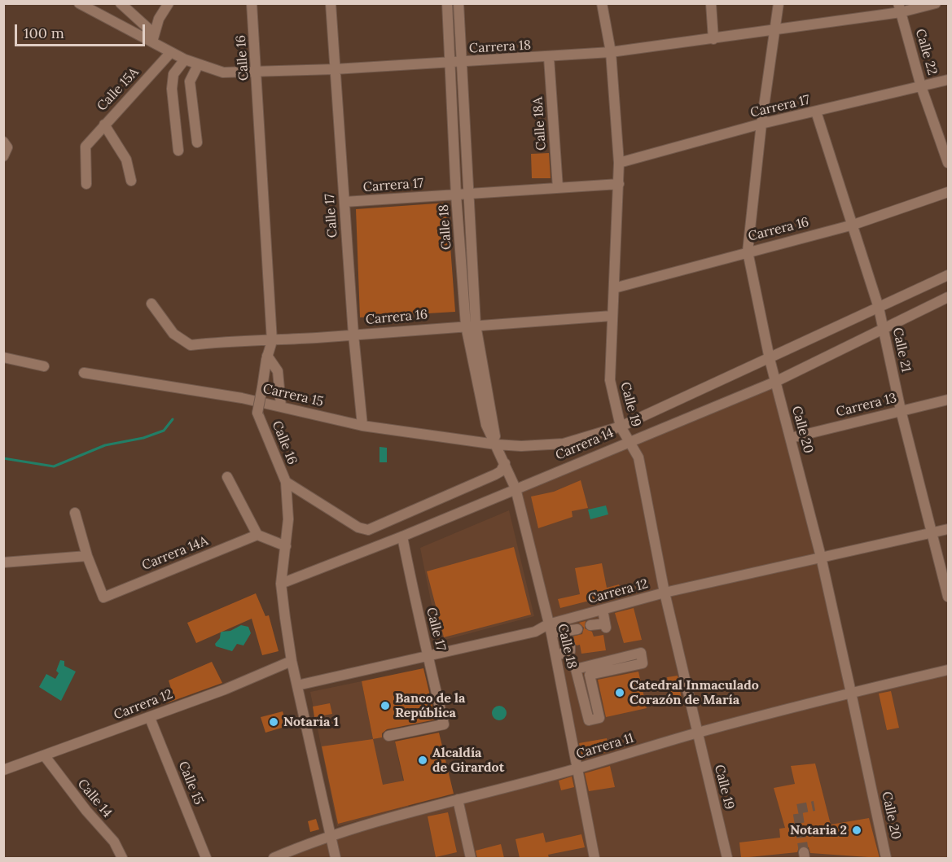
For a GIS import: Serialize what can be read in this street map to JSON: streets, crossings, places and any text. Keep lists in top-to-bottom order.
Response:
{
  "streets": {
    "street": [
      "Carrera 18",
      "Calle 22",
      "Calle 16",
      "Calle 15A",
      "Carrera 17",
      "Calle 18A",
      "Calle 17",
      "Calle 18",
      "Carrera 16",
      "Calle 21",
      "Carrera 15",
      "Calle 19",
      "Carrera 13",
      "Calle 20",
      "Carrera 14",
      "Carrera 14A",
      "Carrera 12",
      "Carrera 11",
      "Calle 15",
      "Calle 14"
    ]
  },
  "crossings": [
    ["Carrera 18", "Calle 22"],
    ["Carrera 18", "Calle 16"],
    ["Carrera 18", "Calle 15A"],
    ["Carrera 18", "Calle 18A"],
    ["Carrera 18", "Calle 17"],
    ["Carrera 18", "Calle 18"],
    ["Carrera 18", "Calle 19"],
    ["Carrera 18", "Calle 20"],
    ["Calle 22", "Carrera 17"],
    ["Calle 16", "Carrera 16"],
    ["Calle 16", "Carrera 14"],
    ["Calle 16", "Carrera 12"],
    ["Calle 16", "Carrera 11"],
    ["Carrera 17", "Calle 18A"],
    ["Carrera 17", "Calle 17"],
    ["Carrera 17", "Calle 18"],
    ["Carrera 17", "Calle 21"],
    ["Carrera 17", "Calle 19"],
    ["Carrera 17", "Calle 20"],
    ["Calle 17", "Carrera 16"],
    ["Calle 17", "Carrera 15"],
    ["Calle 17", "Carrera 14"],
    ["Calle 17", "Carrera 12"],
    ["Calle 18", "Carrera 16"],
    ["Calle 18", "Carrera 15"],
    ["Calle 18", "Carrera 14"],
    ["Calle 18", "Carrera 12"],
    ["Calle 18", "Carrera 11"],
    ["Carrera 16", "Calle 21"],
    ["Carrera 16", "Calle 19"],
    ["Carrera 16", "Calle 20"],
    ["Calle 21", "Carrera 13"],
    ["Calle 21", "Carrera 14"],
    ["Calle 21", "Carrera 12"],
    ["Carrera 15", "Carrera 14"],
    ["Calle 19", "Carrera 14"],
    ["Calle 19", "Carrera 12"],
    ["Calle 19", "Carrera 11"],
    ["Carrera 13", "Calle 20"],
    ["Calle 20", "Carrera 14"],
    ["Calle 20", "Carrera 12"],
    ["Calle 20", "Carrera 11"],
    ["Carrera 12", "Calle 15"],
    ["Carrera 12", "Calle 14"]
  ],
  "places": [
    "Catedral Inmaculado Corazón de María",
    "Banco de la República",
    "Notaria 1",
    "Alcaldía de Girardot",
    "Notaria 2"
  ],
  "scale_bar": "100 m"
}
